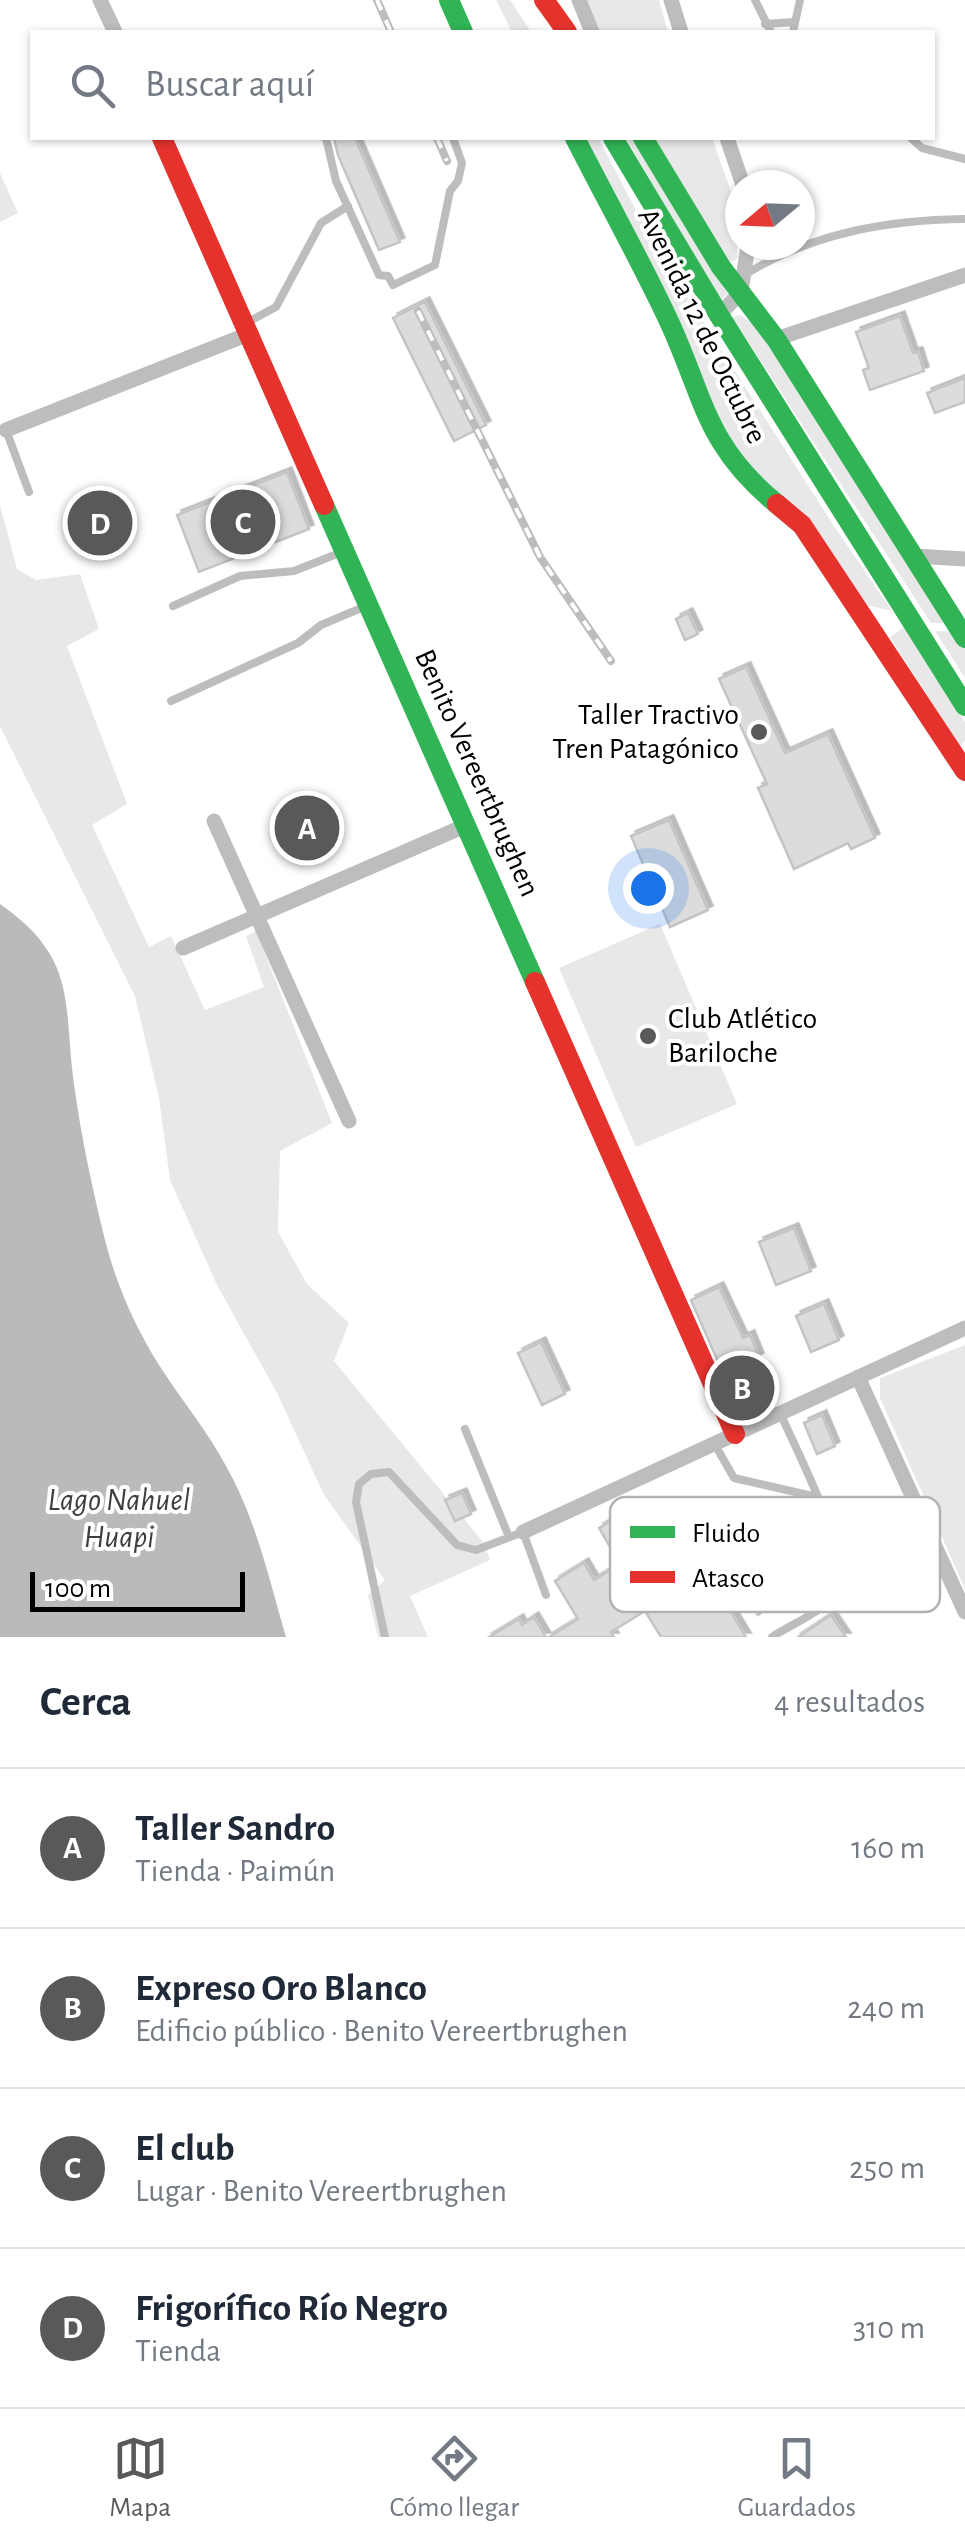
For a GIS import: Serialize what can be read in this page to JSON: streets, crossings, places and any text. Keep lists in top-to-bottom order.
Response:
{
  "streets": {
    "street": ["Avenida 12 de Octubre", "Benito Vereertbrughen"]
  },
  "water": ["Lago Nahuel Huapi"],
  "places": ["Taller Tractivo Tren Patagónico", "Club Atlético Bariloche"],
  "legend": ["Fluido", "Atasco"],
  "scale_bar": "100 m",
  "north": "left",
  "page": {
    "search": "Buscar aquí",
    "pins": [
      "C",
      "D",
      "A",
      "B"
    ],
    "scale": "100 m",
    "heading": ["Cerca", "4 resultados"],
    "list": [
      {
        "mark": "A",
        "name": "Taller Sandro",
        "note": "Tienda · Paimún",
        "value": "160 m"
      },
      {
        "mark": "B",
        "name": "Expreso Oro Blanco",
        "note": "Edificio público · Benito Vereertbrughen",
        "value": "240 m"
      },
      {
        "mark": "C",
        "name": "El club",
        "note": "Lugar · Benito Vereertbrughen",
        "value": "250 m"
      },
      {
        "mark": "D",
        "name": "Frigorífico Río Negro",
        "note": "Tienda",
        "value": "310 m"
      }
    ],
    "nav": ["Mapa", "Cómo llegar", "Guardados"]
  }
}
